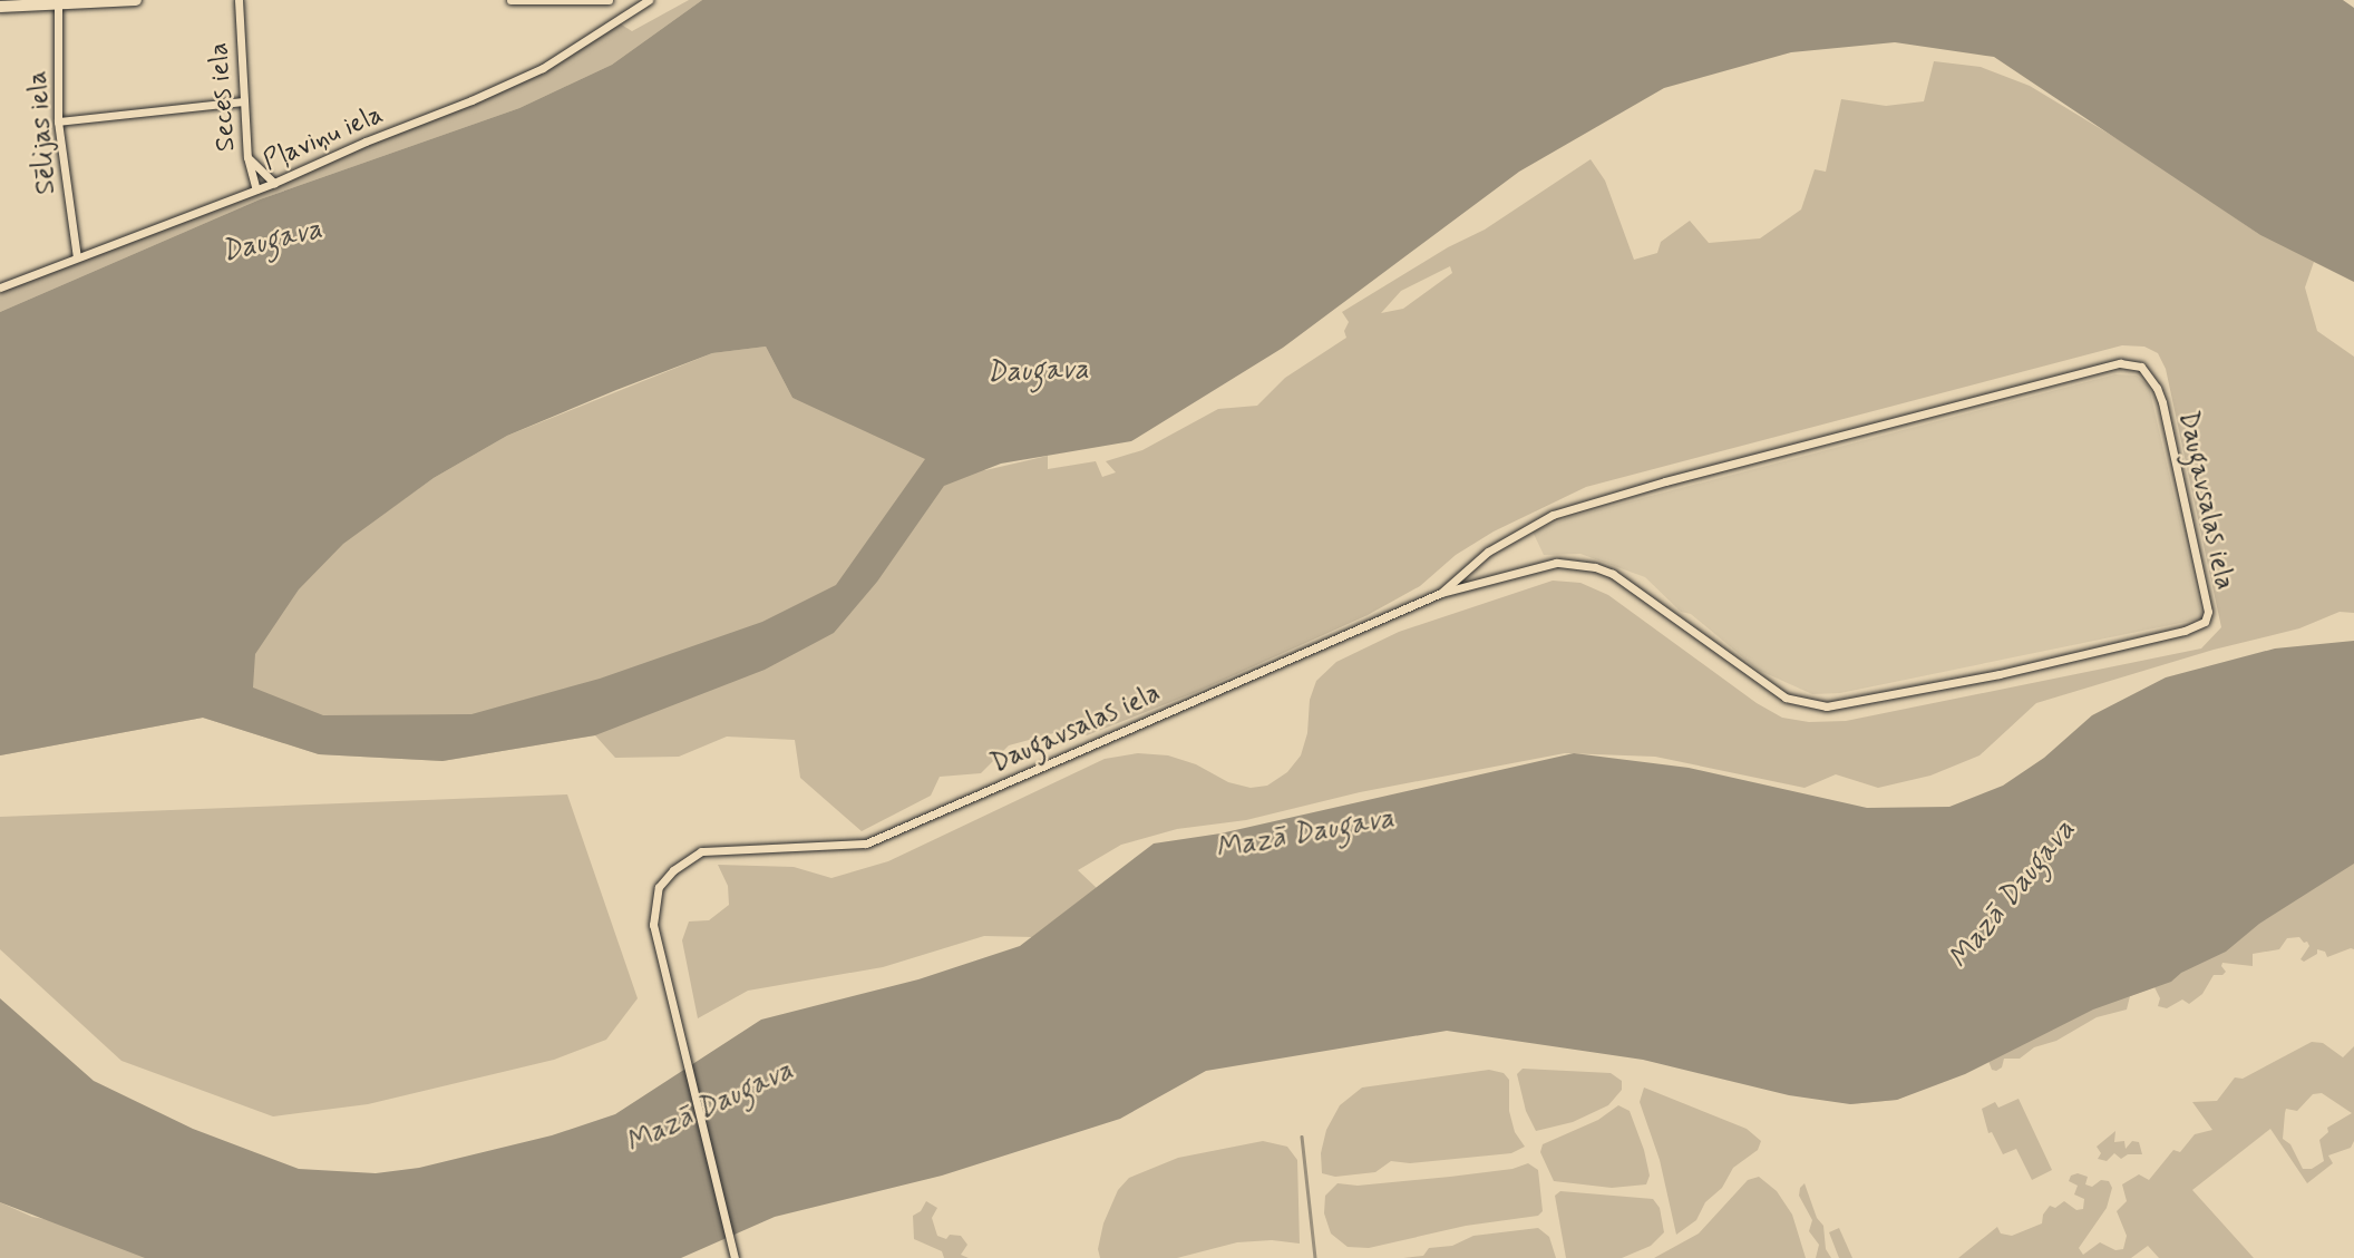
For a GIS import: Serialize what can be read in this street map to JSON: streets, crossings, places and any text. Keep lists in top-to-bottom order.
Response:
{
  "streets": {
    "street": [
      "Seces iela",
      "Sēlijas iela",
      "Pļaviņu iela",
      "Daugavsalas iela"
    ]
  },
  "crossings": [
    ["Seces iela", "Pļaviņu iela"],
    ["Sēlijas iela", "Pļaviņu iela"]
  ],
  "water": ["Daugava", "Mazā Daugava"]
}
